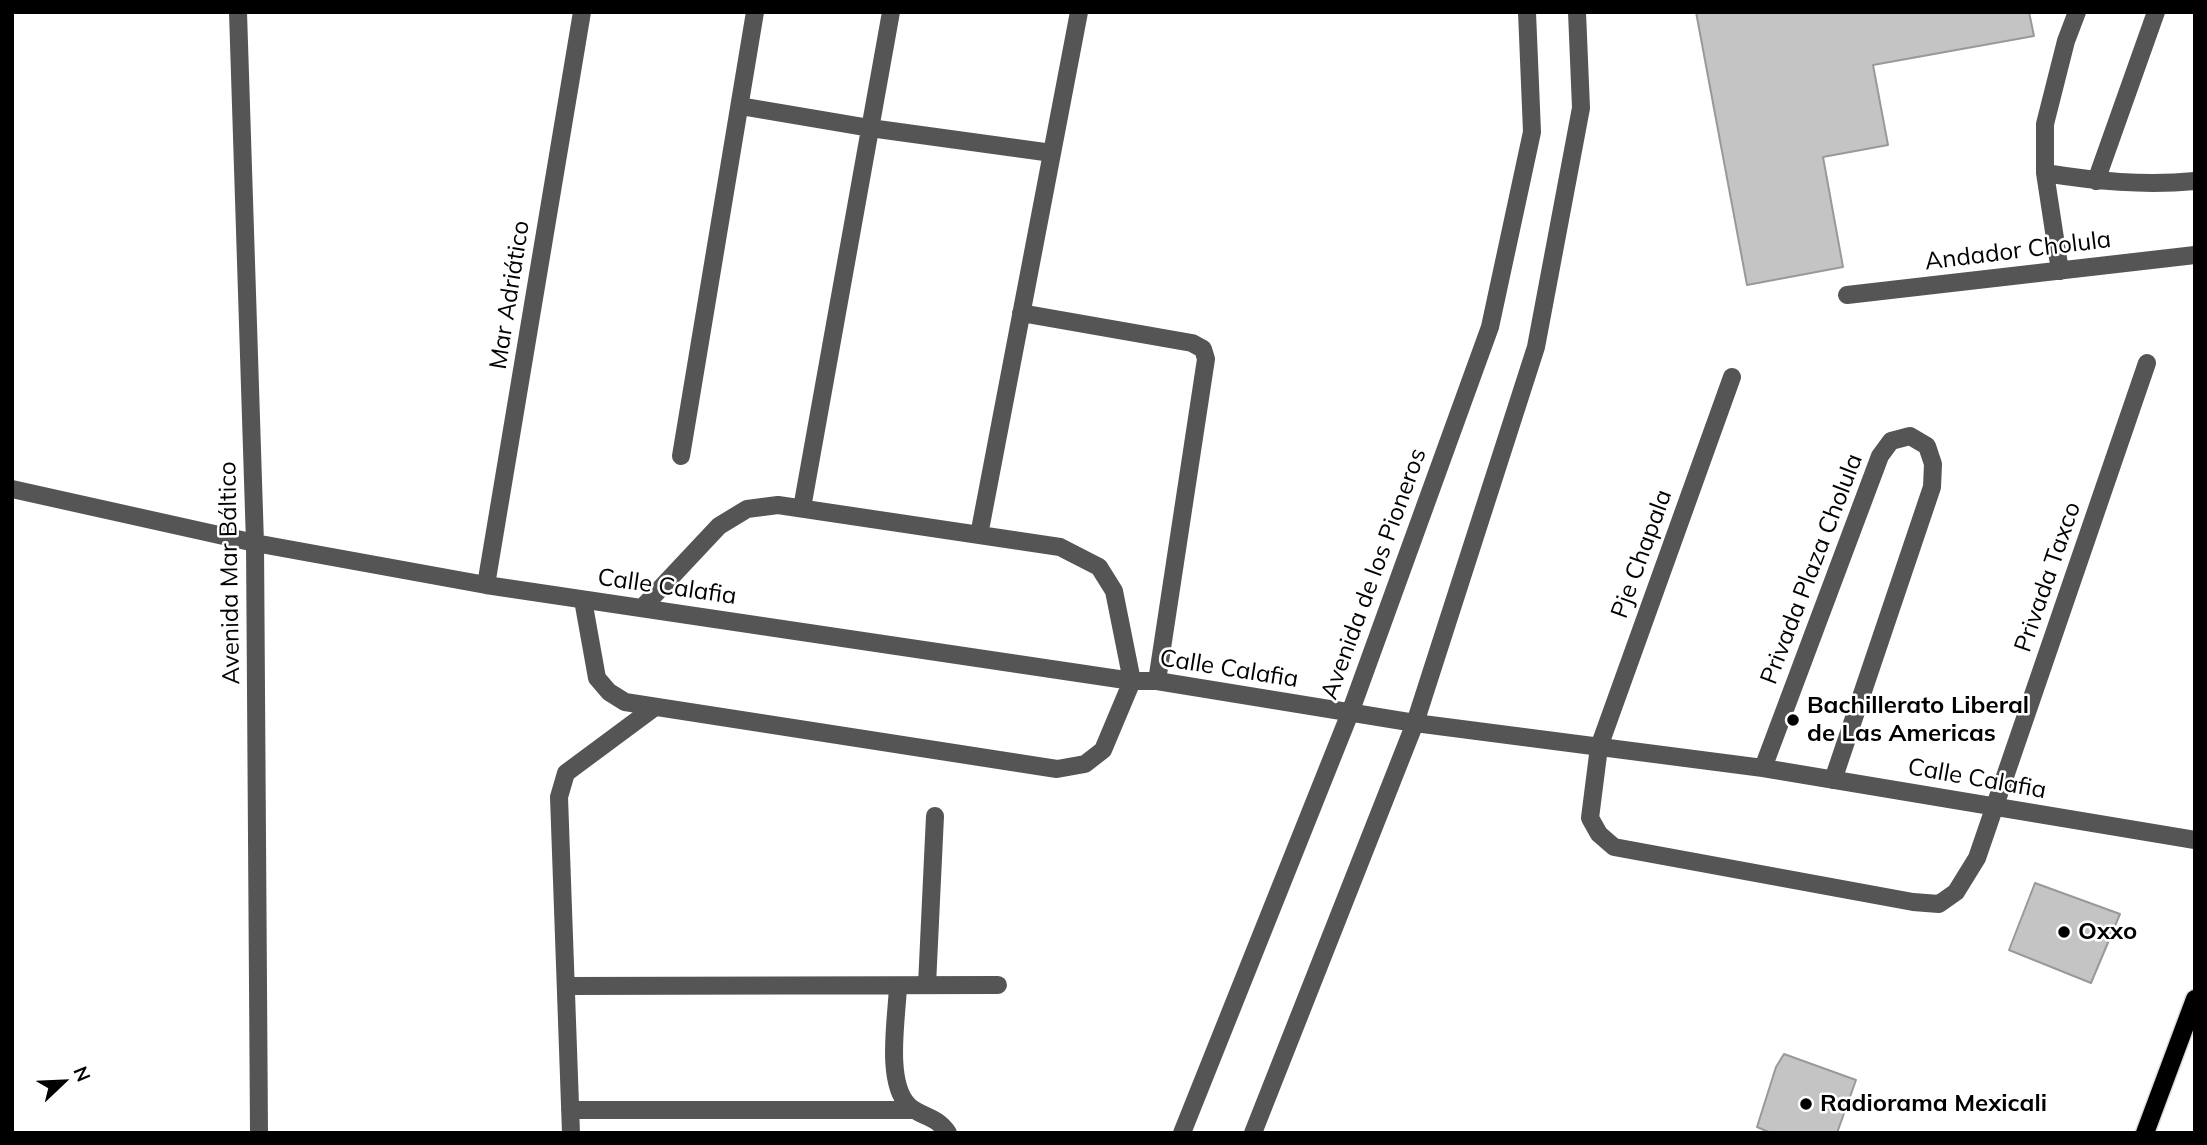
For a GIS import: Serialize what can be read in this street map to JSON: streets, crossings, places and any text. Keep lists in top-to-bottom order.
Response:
{
  "streets": {
    "street": [
      "Andador Cholula",
      "Mar Adriático",
      "Pje Chapala",
      "Privada Plaza Cholula",
      "Avenida Mar Báltico",
      "Avenida de los Pioneros",
      "Privada Taxco",
      "Calle Calafia"
    ]
  },
  "crossings": [
    ["Mar Adriático", "Calle Calafia"],
    ["Pje Chapala", "Privada Taxco"],
    ["Pje Chapala", "Calle Calafia"],
    ["Privada Plaza Cholula", "Calle Calafia"],
    ["Avenida Mar Báltico", "Calle Calafia"],
    ["Avenida de los Pioneros", "Calle Calafia"],
    ["Privada Taxco", "Calle Calafia"]
  ],
  "places": ["Bachillerato Liberal de Las Americas", "Oxxo", "Radiorama Mexicali"],
  "north": "top right"
}
